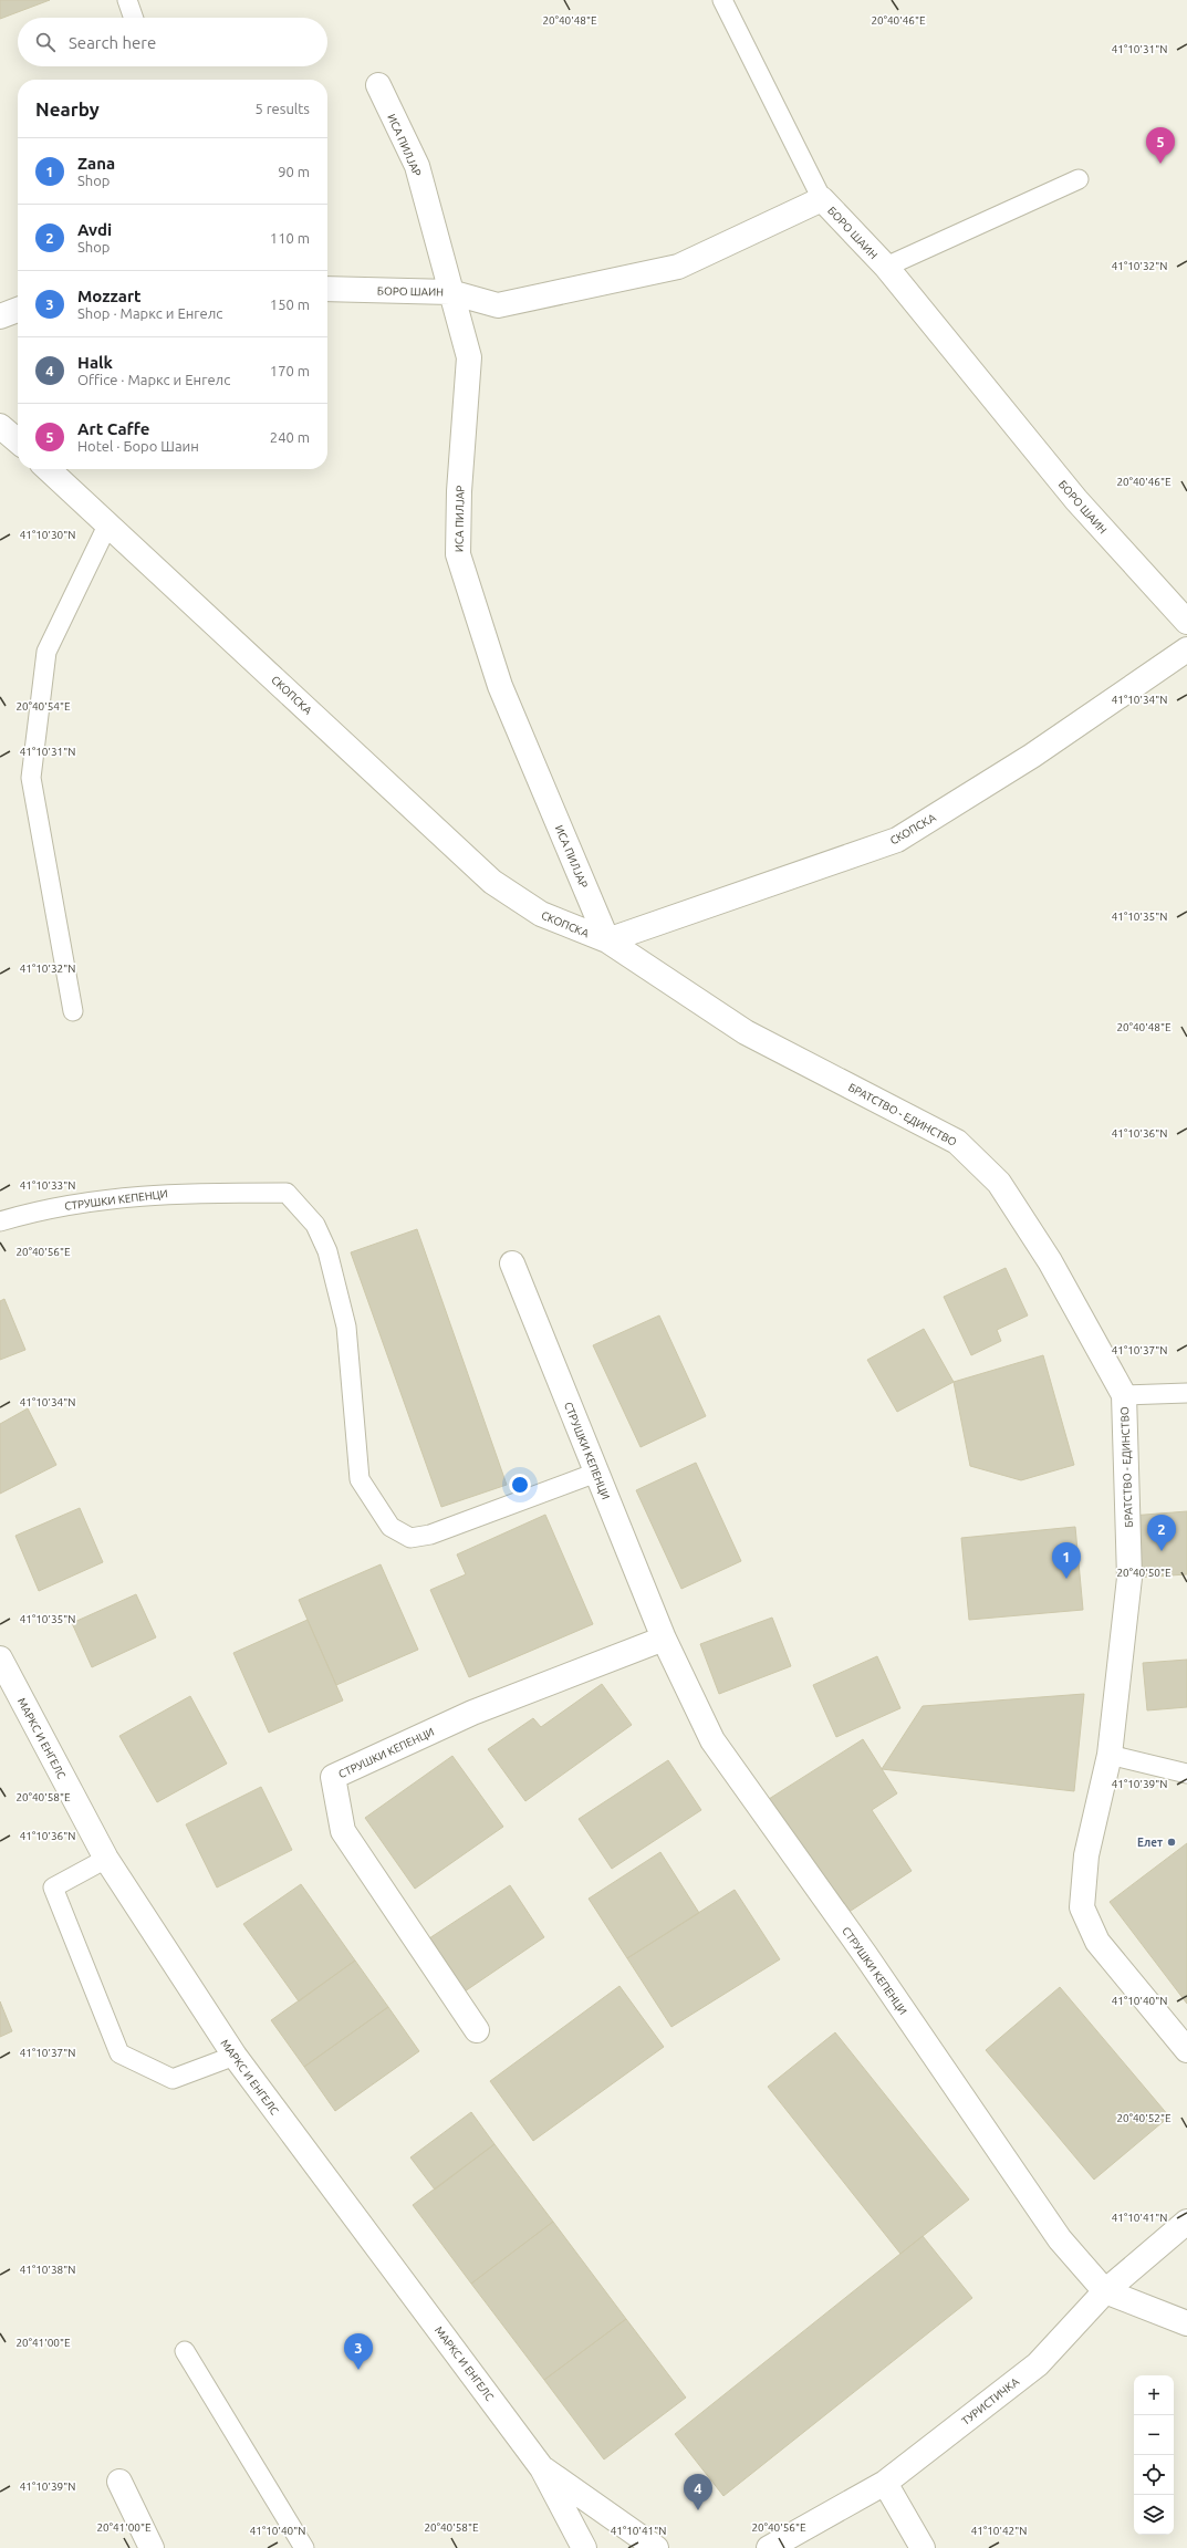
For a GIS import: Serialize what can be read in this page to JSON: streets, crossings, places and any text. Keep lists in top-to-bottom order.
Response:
{
  "streets": {
    "street": [
      "ИСА ПИЛЈАР",
      "БОРО ШАИН",
      "СКОПСКА",
      "БРАТСТВО - ЕДИНСТВО",
      "СТРУШКИ КЕПЕНЦИ",
      "МАРКС И ЕНГЕЛС",
      "ТУРИСТИЧКА"
    ]
  },
  "crossings": [
    ["ИСА ПИЛЈАР", "БОРО ШАИН"],
    ["ИСА ПИЛЈАР", "СКОПСКА"],
    ["ИСА ПИЛЈАР", "БРАТСТВО - ЕДИНСТВО"],
    ["СКОПСКА", "БРАТСТВО - ЕДИНСТВО"],
    ["СТРУШКИ КЕПЕНЦИ", "ТУРИСТИЧКА"]
  ],
  "places": ["Елет"],
  "page": {
    "search": "Search here",
    "heading": ["Nearby", "5 results"],
    "pins": [
      "5",
      "2",
      "1",
      "3",
      "4"
    ],
    "list": [
      {
        "mark": "1",
        "name": "Zana",
        "note": "Shop",
        "value": "90 m"
      },
      {
        "mark": "2",
        "name": "Avdi",
        "note": "Shop",
        "value": "110 m"
      },
      {
        "mark": "3",
        "name": "Mozzart",
        "note": "Shop · Маркс и Енгелс",
        "value": "150 m"
      },
      {
        "mark": "4",
        "name": "Halk",
        "note": "Office · Маркс и Енгелс",
        "value": "170 m"
      },
      {
        "mark": "5",
        "name": "Art Caffe",
        "note": "Hotel · Боро Шаин",
        "value": "240 m"
      }
    ],
    "map_buttons": ["+", "−"]
  },
  "coordinates": [
    "20°40'48\"E",
    "20°40'46\"E",
    "41°10'31\"N",
    "41°10'32\"N",
    "41°10'30\"N",
    "41°10'34\"N",
    "20°40'54\"E",
    "41°10'35\"N",
    "41°10'36\"N",
    "41°10'33\"N",
    "20°40'56\"E",
    "41°10'37\"N",
    "20°40'50\"E",
    "41°10'39\"N",
    "20°40'58\"E",
    "41°10'40\"N",
    "20°40'52\"E",
    "41°10'41\"N",
    "41°10'38\"N",
    "20°41'00\"E",
    "41°10'42\"N"
  ]
}
